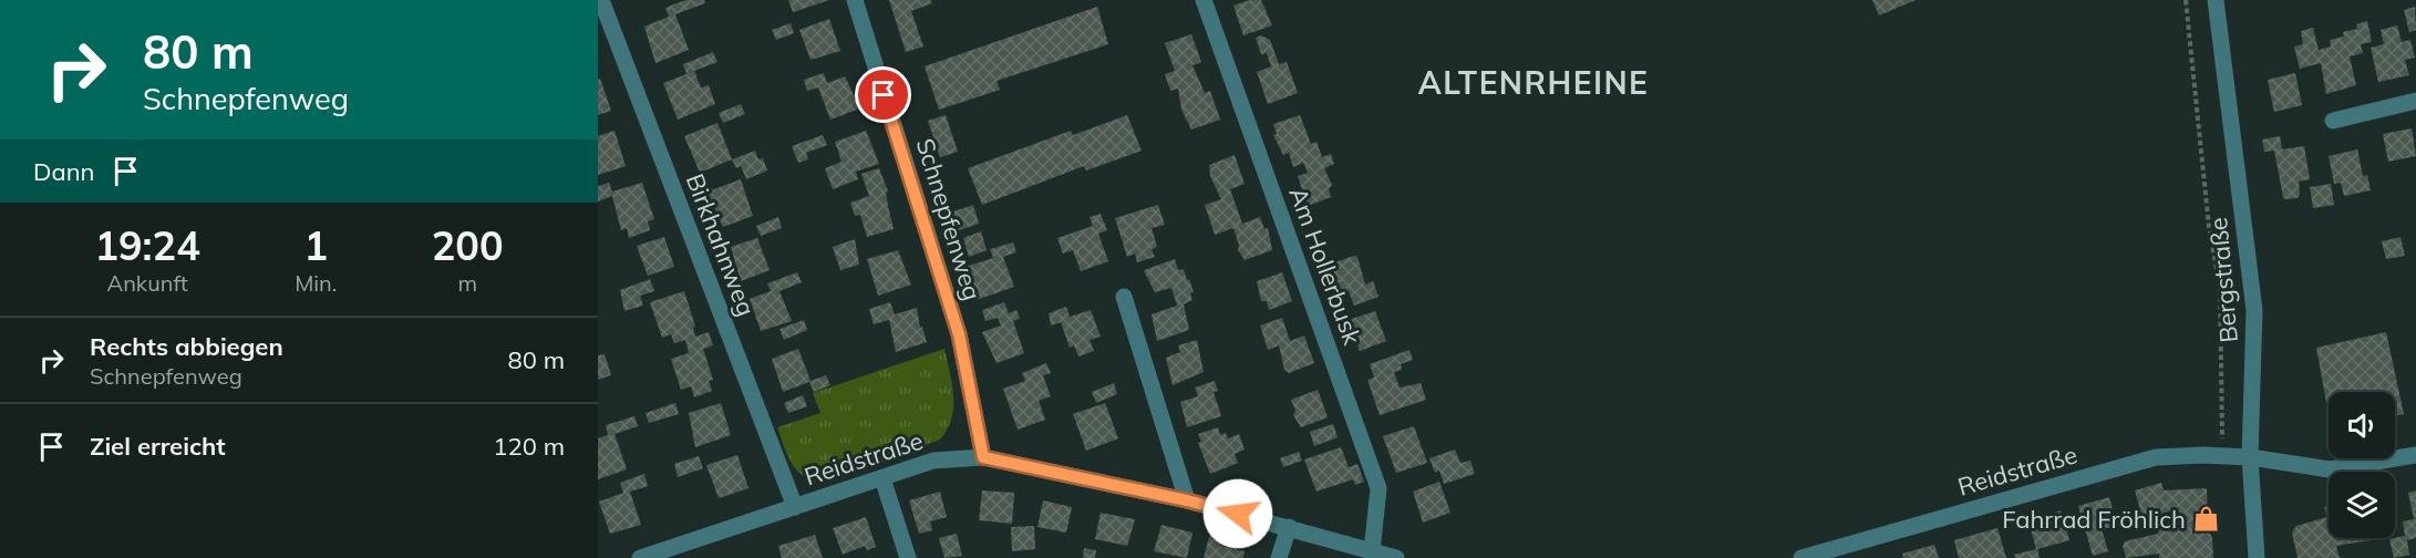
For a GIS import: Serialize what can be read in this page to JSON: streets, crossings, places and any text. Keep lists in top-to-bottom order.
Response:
{
  "streets": {
    "street": [
      "Schnepfenweg",
      "Birkhahnweg",
      "Am Hollerbusk",
      "Bergstraße",
      "Reidstraße"
    ]
  },
  "crossings": [
    ["Schnepfenweg", "Reidstraße"],
    ["Birkhahnweg", "Reidstraße"],
    ["Am Hollerbusk", "Reidstraße"],
    ["Bergstraße", "Reidstraße"]
  ],
  "districts": ["ALTENRHEINE"],
  "places": {
    "shop": ["Fahrrad Fröhlich"]
  },
  "page": {
    "turn": ["80 m", "Schnepfenweg"],
    "then": "Dann",
    "eta": [
      "19:24",
      "Ankunft",
      "1",
      "Min.",
      "200",
      "m"
    ],
    "list": [
      {
        "name": "Rechts abbiegen",
        "note": "Schnepfenweg",
        "value": "80 m"
      },
      {
        "name": "Ziel erreicht",
        "value": "120 m"
      }
    ]
  }
}
